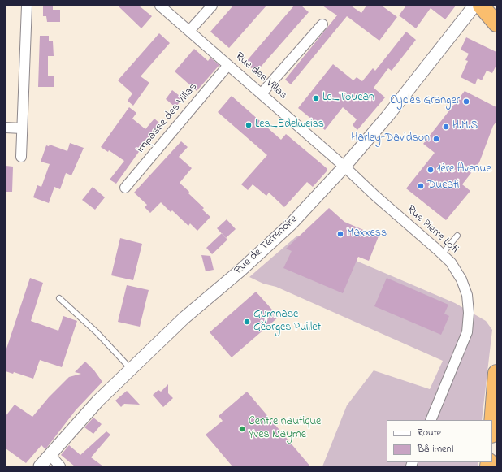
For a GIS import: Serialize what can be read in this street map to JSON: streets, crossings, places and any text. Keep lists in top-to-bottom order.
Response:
{
  "streets": {
    "street": [
      "Rue des Villas",
      "Impasse des Villas",
      "Rue Pierre Loti",
      "Rue de Terrenoire"
    ]
  },
  "crossings": [
    ["Rue des Villas", "Impasse des Villas"],
    ["Rue des Villas", "Rue Pierre Loti"],
    ["Rue des Villas", "Rue de Terrenoire"],
    ["Rue Pierre Loti", "Rue de Terrenoire"]
  ],
  "places": [
    "Le_Toucan",
    "Cycles Granger",
    "Les_Edelweiss",
    "H.M.S",
    "Harley-Davidson",
    "1ère Avenue",
    "Ducati",
    "Maxxess",
    "Gymnase Georges Puillet",
    "Centre nautique Yves Nayme"
  ],
  "legend": ["Route", "Bâtiment"]
}
